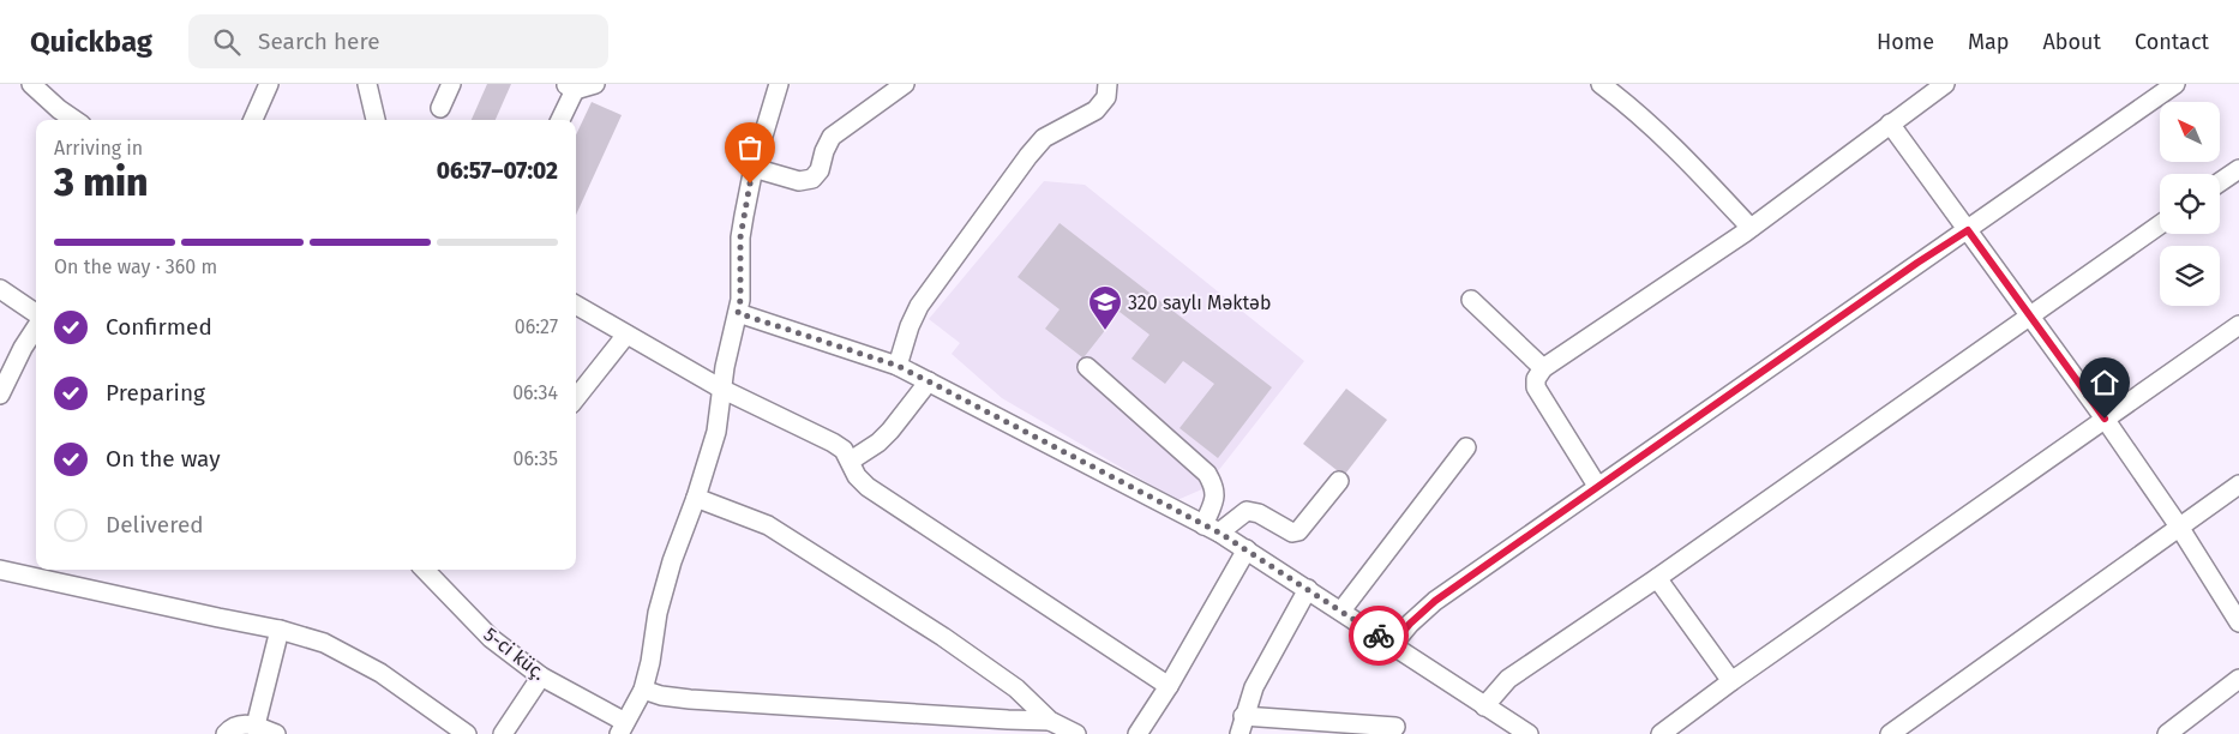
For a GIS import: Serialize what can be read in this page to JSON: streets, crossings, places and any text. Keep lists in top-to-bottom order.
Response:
{
  "streets": {
    "street": ["5-ci küç."]
  },
  "places": {
    "school or university": ["320 saylı Məktəb"]
  },
  "north": "top left",
  "page": {
    "header": "Quickbag",
    "search": "Search here",
    "nav": [
      "Home",
      "Map",
      "About",
      "Contact"
    ],
    "heading": ["3 min", "Arriving in", "06:57–07:02"],
    "bar": "On the way · 360 m",
    "list": [
      ["Confirmed", "06:27"],
      ["Preparing", "06:34"],
      ["On the way", "06:35"],
      "Delivered"
    ]
  }
}
